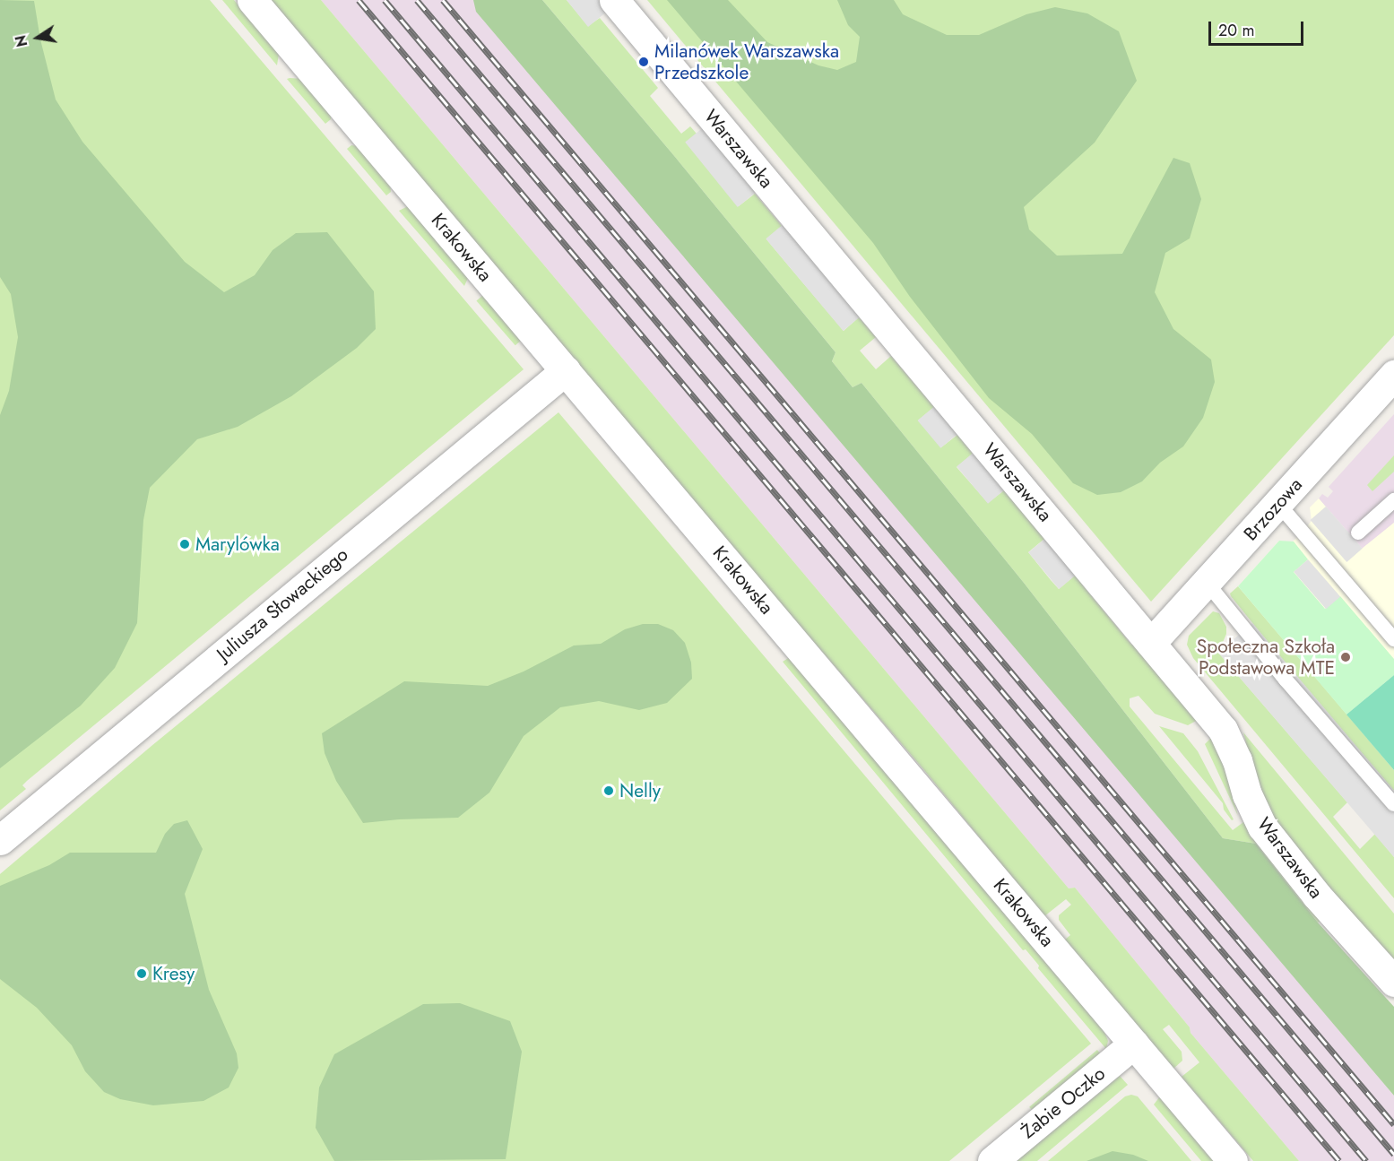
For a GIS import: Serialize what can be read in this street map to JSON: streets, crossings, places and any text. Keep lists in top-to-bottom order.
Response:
{
  "streets": {
    "street": [
      "Warszawska",
      "Krakowska",
      "Brzozowa",
      "Juliusza Słowackiego",
      "Żabie Oczko"
    ]
  },
  "crossings": [
    ["Warszawska", "Brzozowa"],
    ["Krakowska", "Juliusza Słowackiego"],
    ["Krakowska", "Żabie Oczko"]
  ],
  "places": [
    "Milanówek Warszawska Przedszkole",
    "Marylówka",
    "Społeczna Szkoła Podstawowa MTE",
    "Nelly",
    "Kresy"
  ],
  "scale_bar": "20 m",
  "north": "left"
}
